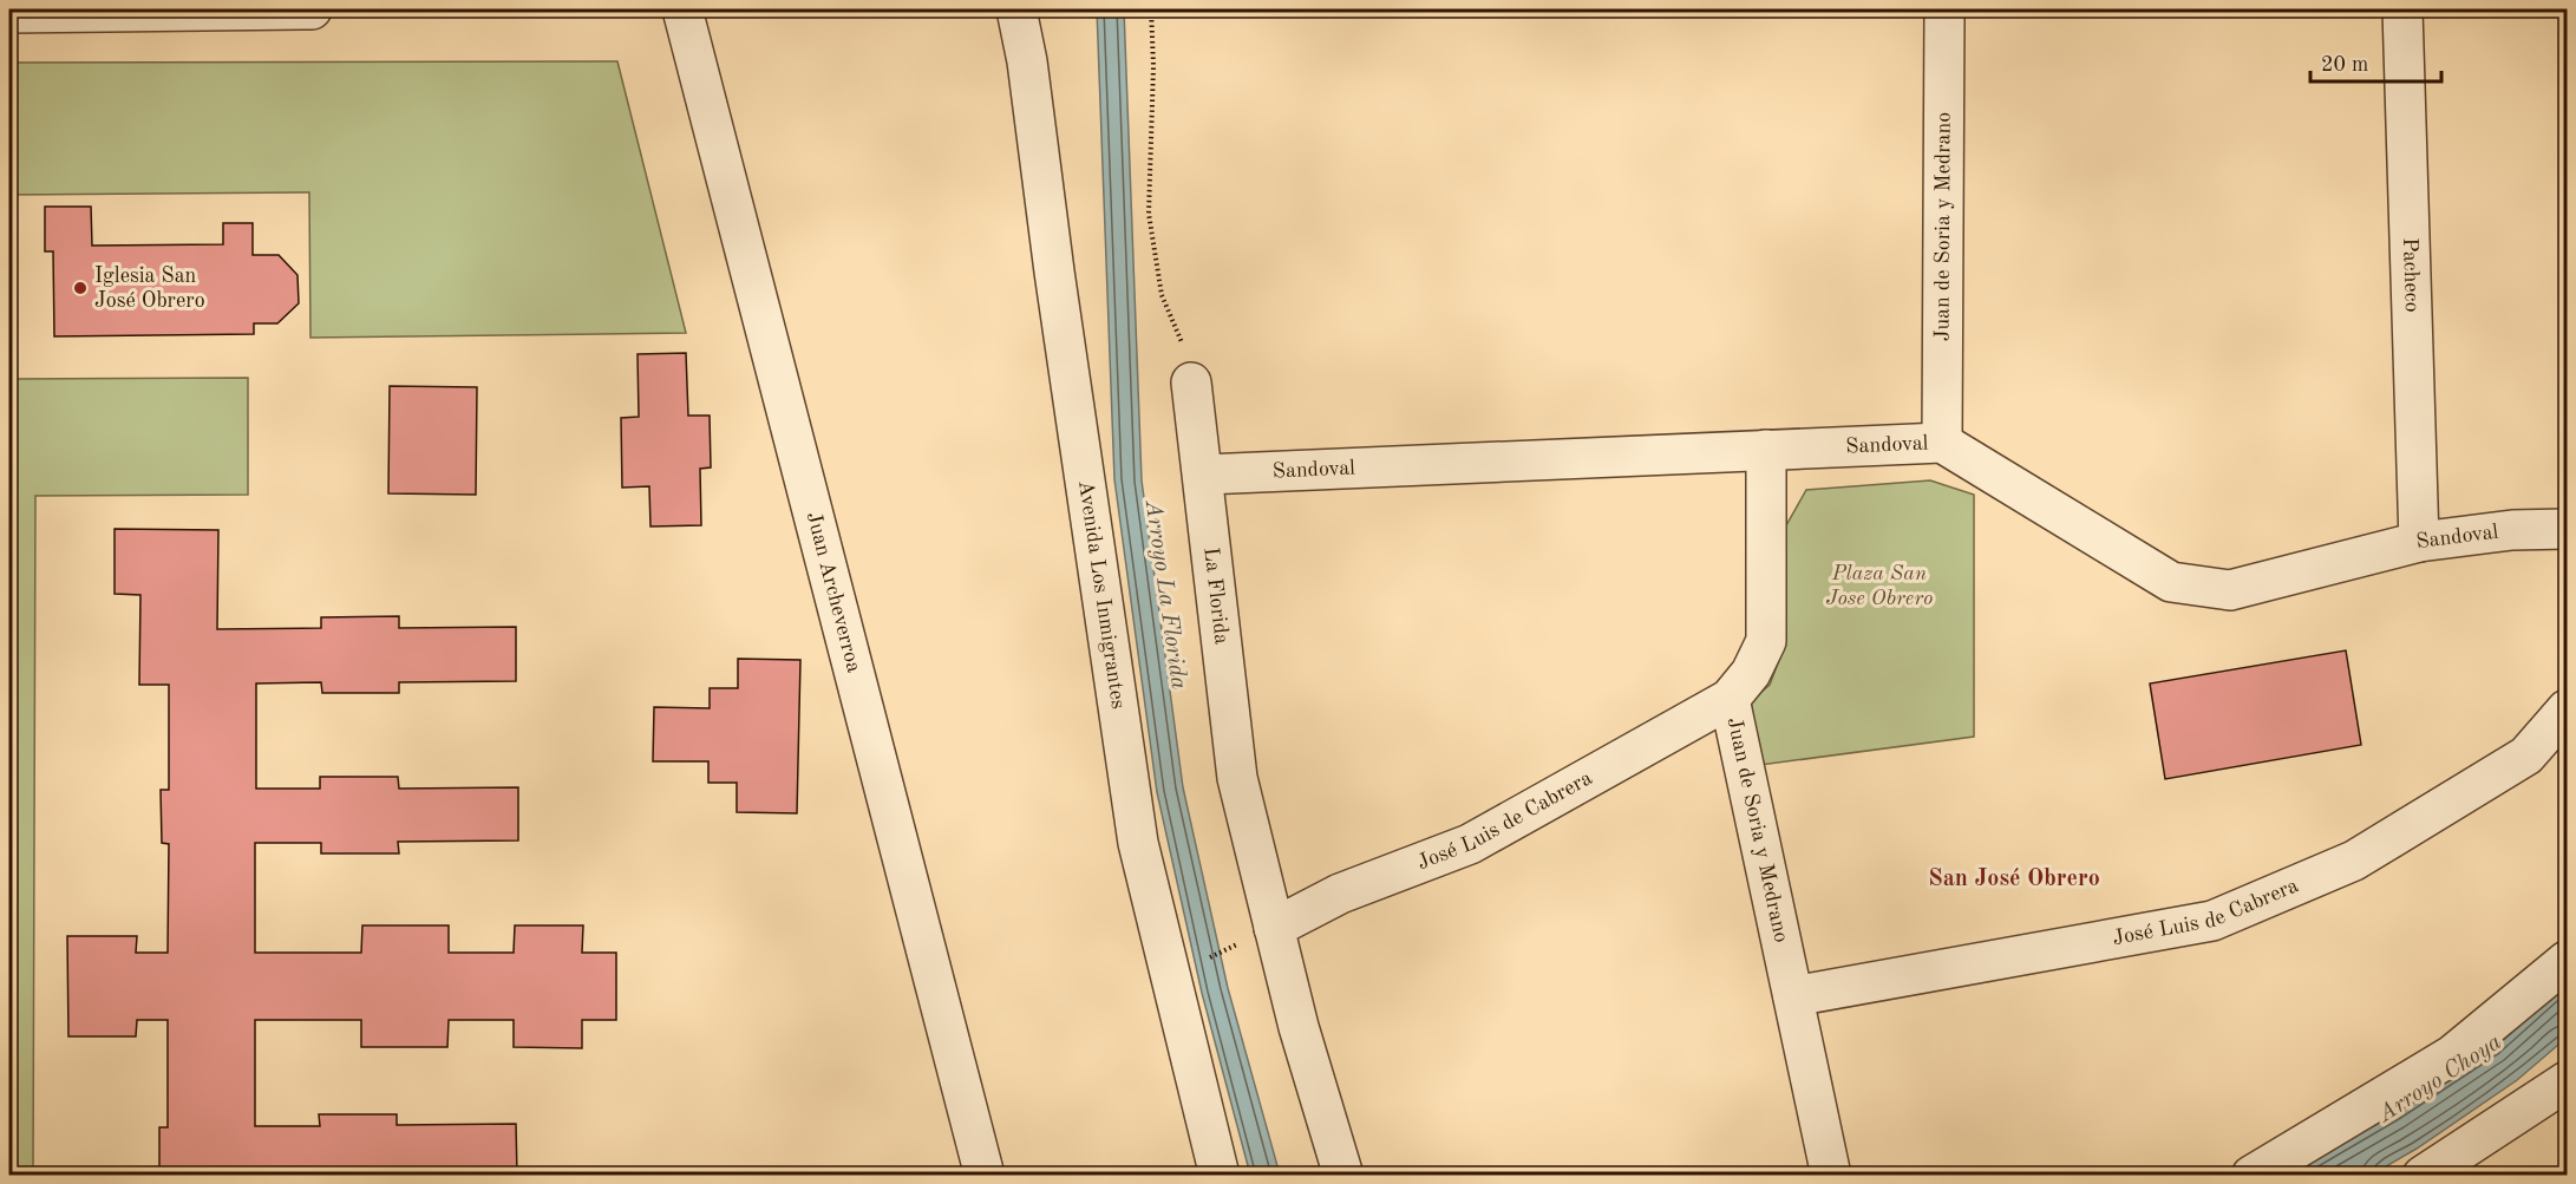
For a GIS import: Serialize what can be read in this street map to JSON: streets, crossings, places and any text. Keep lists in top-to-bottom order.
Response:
{
  "streets": {
    "street": [
      "Juan de Soria y Medrano",
      "Pacheco",
      "Sandoval",
      "Juan Archeverroa",
      "Avenida Los Inmigrantes",
      "La Florida",
      "José Luis de Cabrera"
    ]
  },
  "crossings": [
    ["Juan de Soria y Medrano", "Sandoval"],
    ["Juan de Soria y Medrano", "José Luis de Cabrera"],
    ["Pacheco", "Sandoval"],
    ["Sandoval", "La Florida"],
    ["La Florida", "José Luis de Cabrera"]
  ],
  "districts": ["San José Obrero"],
  "water": ["Arroyo La Florida", "Arroyo Choya"],
  "parks": ["Plaza San Jose Obrero"],
  "places": ["Iglesia San José Obrero"],
  "scale_bar": "20 m"
}
